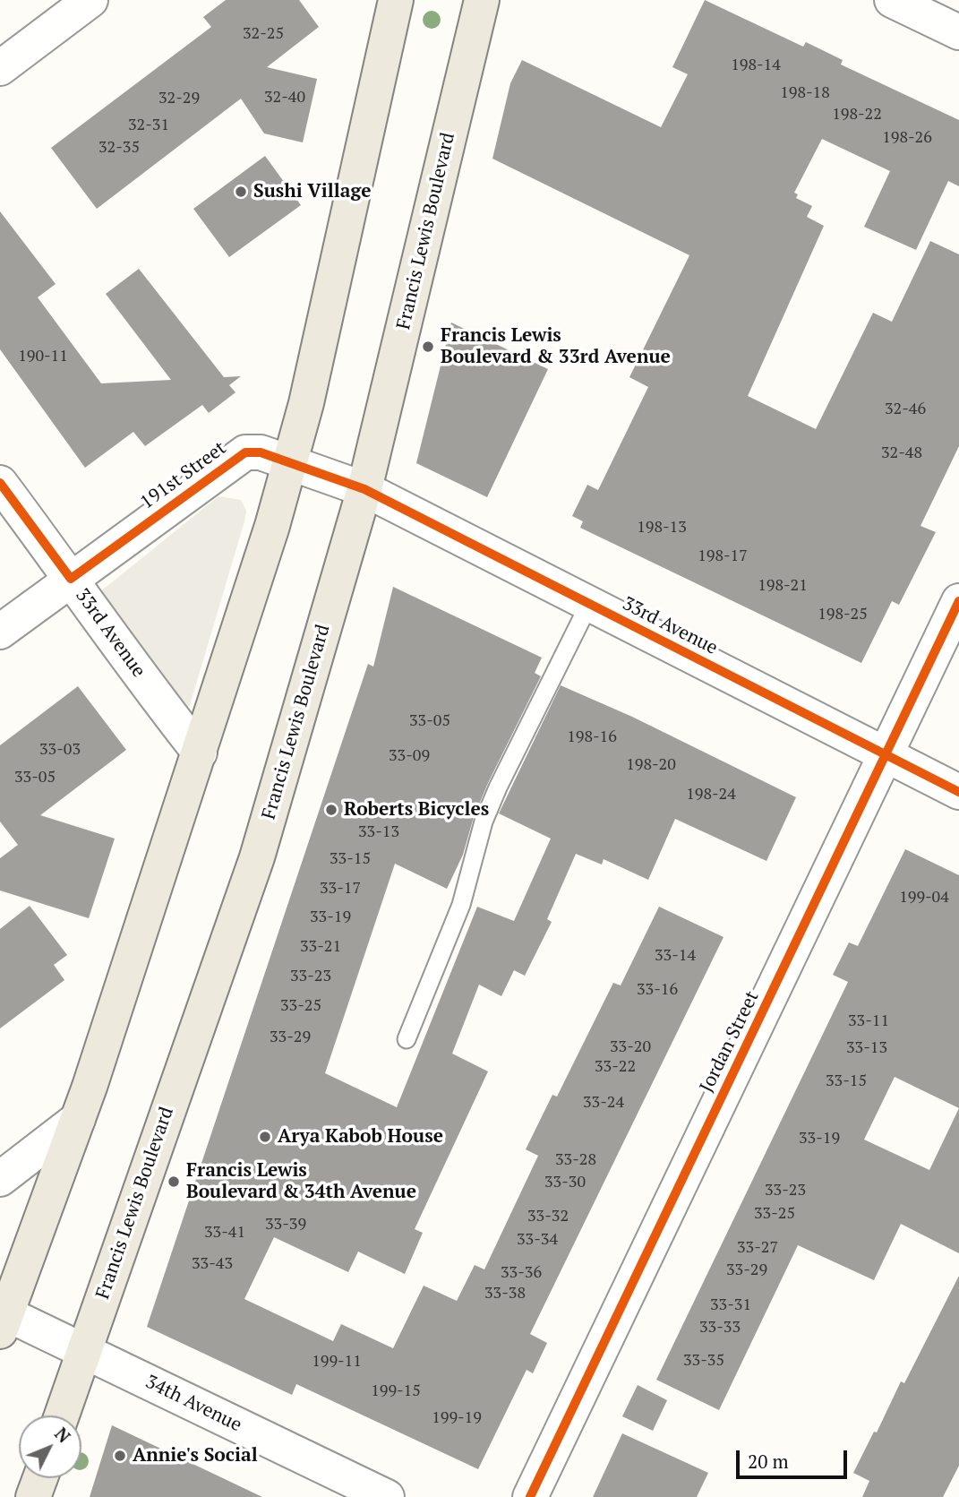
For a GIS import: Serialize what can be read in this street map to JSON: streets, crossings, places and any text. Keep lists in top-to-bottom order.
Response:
{
  "streets": {
    "main road": ["Francis Lewis Boulevard"],
    "street": [
      "191st Street",
      "33rd Avenue",
      "Jordan Street",
      "34th Avenue"
    ]
  },
  "crossings": [
    ["Francis Lewis Boulevard", "191st Street"],
    ["Francis Lewis Boulevard", "33rd Avenue"],
    ["Francis Lewis Boulevard", "34th Avenue"],
    ["191st Street", "33rd Avenue"],
    ["33rd Avenue", "Jordan Street"]
  ],
  "places": [
    "Sushi Village",
    "Francis Lewis Boulevard & 33rd Avenue",
    "Roberts Bicycles",
    "Arya Kabob House",
    "Francis Lewis Boulevard & 34th Avenue",
    "Annie's Social"
  ],
  "house_numbers": [
    "32-25",
    "198-14",
    "198-18",
    "32-40",
    "32-29",
    "198-22",
    "32-31",
    "198-26",
    "32-35",
    "190-11",
    "32-46",
    "32-48",
    "198-13",
    "198-17",
    "198-21",
    "198-25",
    "33-05",
    "198-16",
    "33-03",
    "33-09",
    "198-20",
    "33-05",
    "198-24",
    "33-13",
    "33-15",
    "33-17",
    "199-04",
    "33-19",
    "33-21",
    "33-14",
    "33-23",
    "33-16",
    "33-25",
    "33-11",
    "33-29",
    "33-20",
    "33-13",
    "33-22",
    "33-15",
    "33-24",
    "33-19",
    "33-28",
    "33-30",
    "33-23",
    "33-25",
    "33-32",
    "33-39",
    "33-41",
    "33-34",
    "33-27",
    "33-43",
    "33-29",
    "33-36",
    "33-38",
    "33-31",
    "33-33",
    "33-35",
    "199-11",
    "199-15",
    "199-19"
  ],
  "scale_bar": "20 m",
  "north": "top right"
}
